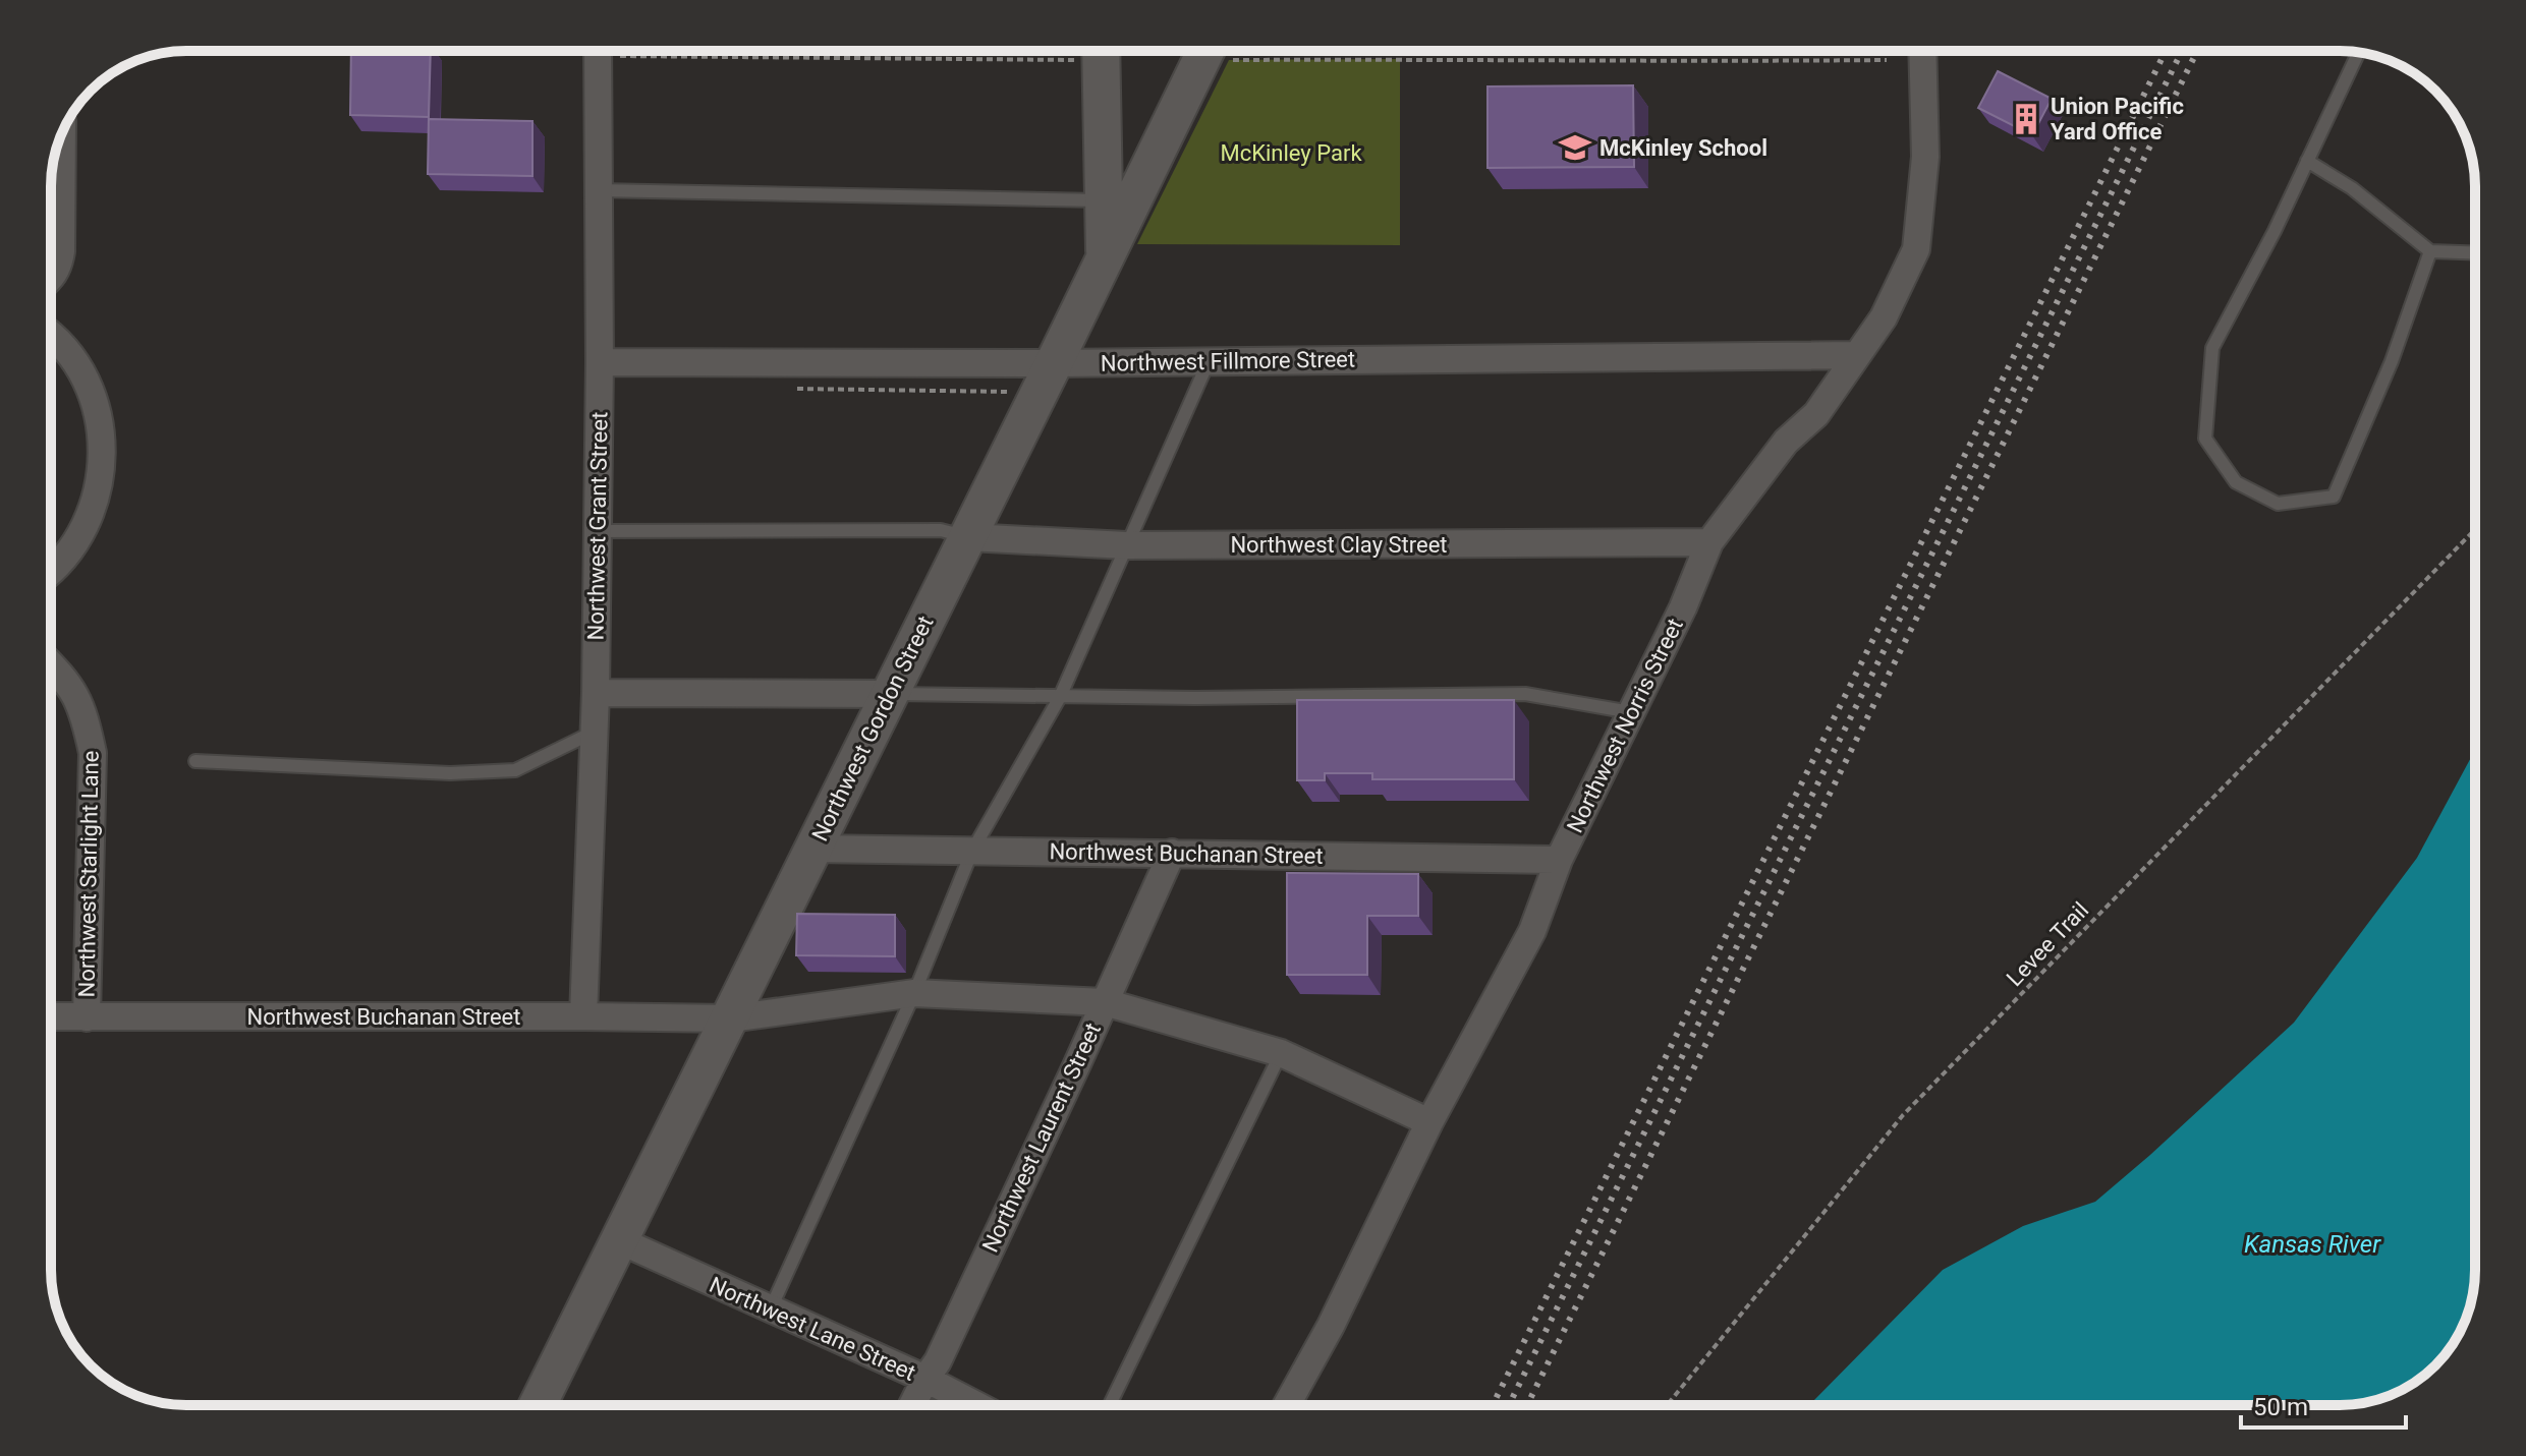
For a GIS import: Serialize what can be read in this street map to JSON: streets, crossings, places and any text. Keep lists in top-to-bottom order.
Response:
{
  "streets": {
    "main road": ["Northwest Gordon Street"],
    "street": [
      "Northwest Fillmore Street",
      "Northwest Grant Street",
      "Northwest Clay Street",
      "Northwest Norris Street",
      "Northwest Buchanan Street",
      "Northwest Starlight Lane",
      "Northwest Laurent Street",
      "Northwest Lane Street"
    ],
    "path": ["Levee Trail"]
  },
  "crossings": [
    ["Northwest Fillmore Street", "Northwest Grant Street"],
    ["Northwest Fillmore Street", "Northwest Norris Street"],
    ["Northwest Fillmore Street", "Northwest Gordon Street"],
    ["Northwest Grant Street", "Northwest Buchanan Street"],
    ["Northwest Clay Street", "Northwest Norris Street"],
    ["Northwest Clay Street", "Northwest Gordon Street"],
    ["Northwest Norris Street", "Northwest Buchanan Street"],
    ["Northwest Gordon Street", "Northwest Buchanan Street"],
    ["Northwest Gordon Street", "Northwest Lane Street"],
    ["Northwest Buchanan Street", "Northwest Starlight Lane"],
    ["Northwest Buchanan Street", "Northwest Laurent Street"],
    ["Northwest Laurent Street", "Northwest Lane Street"]
  ],
  "water": ["Kansas River"],
  "parks": ["McKinley Park"],
  "places": {
    "building": ["Union Pacific Yard Office"],
    "school or university": ["McKinley School"]
  },
  "scale_bar": "50 m"
}
